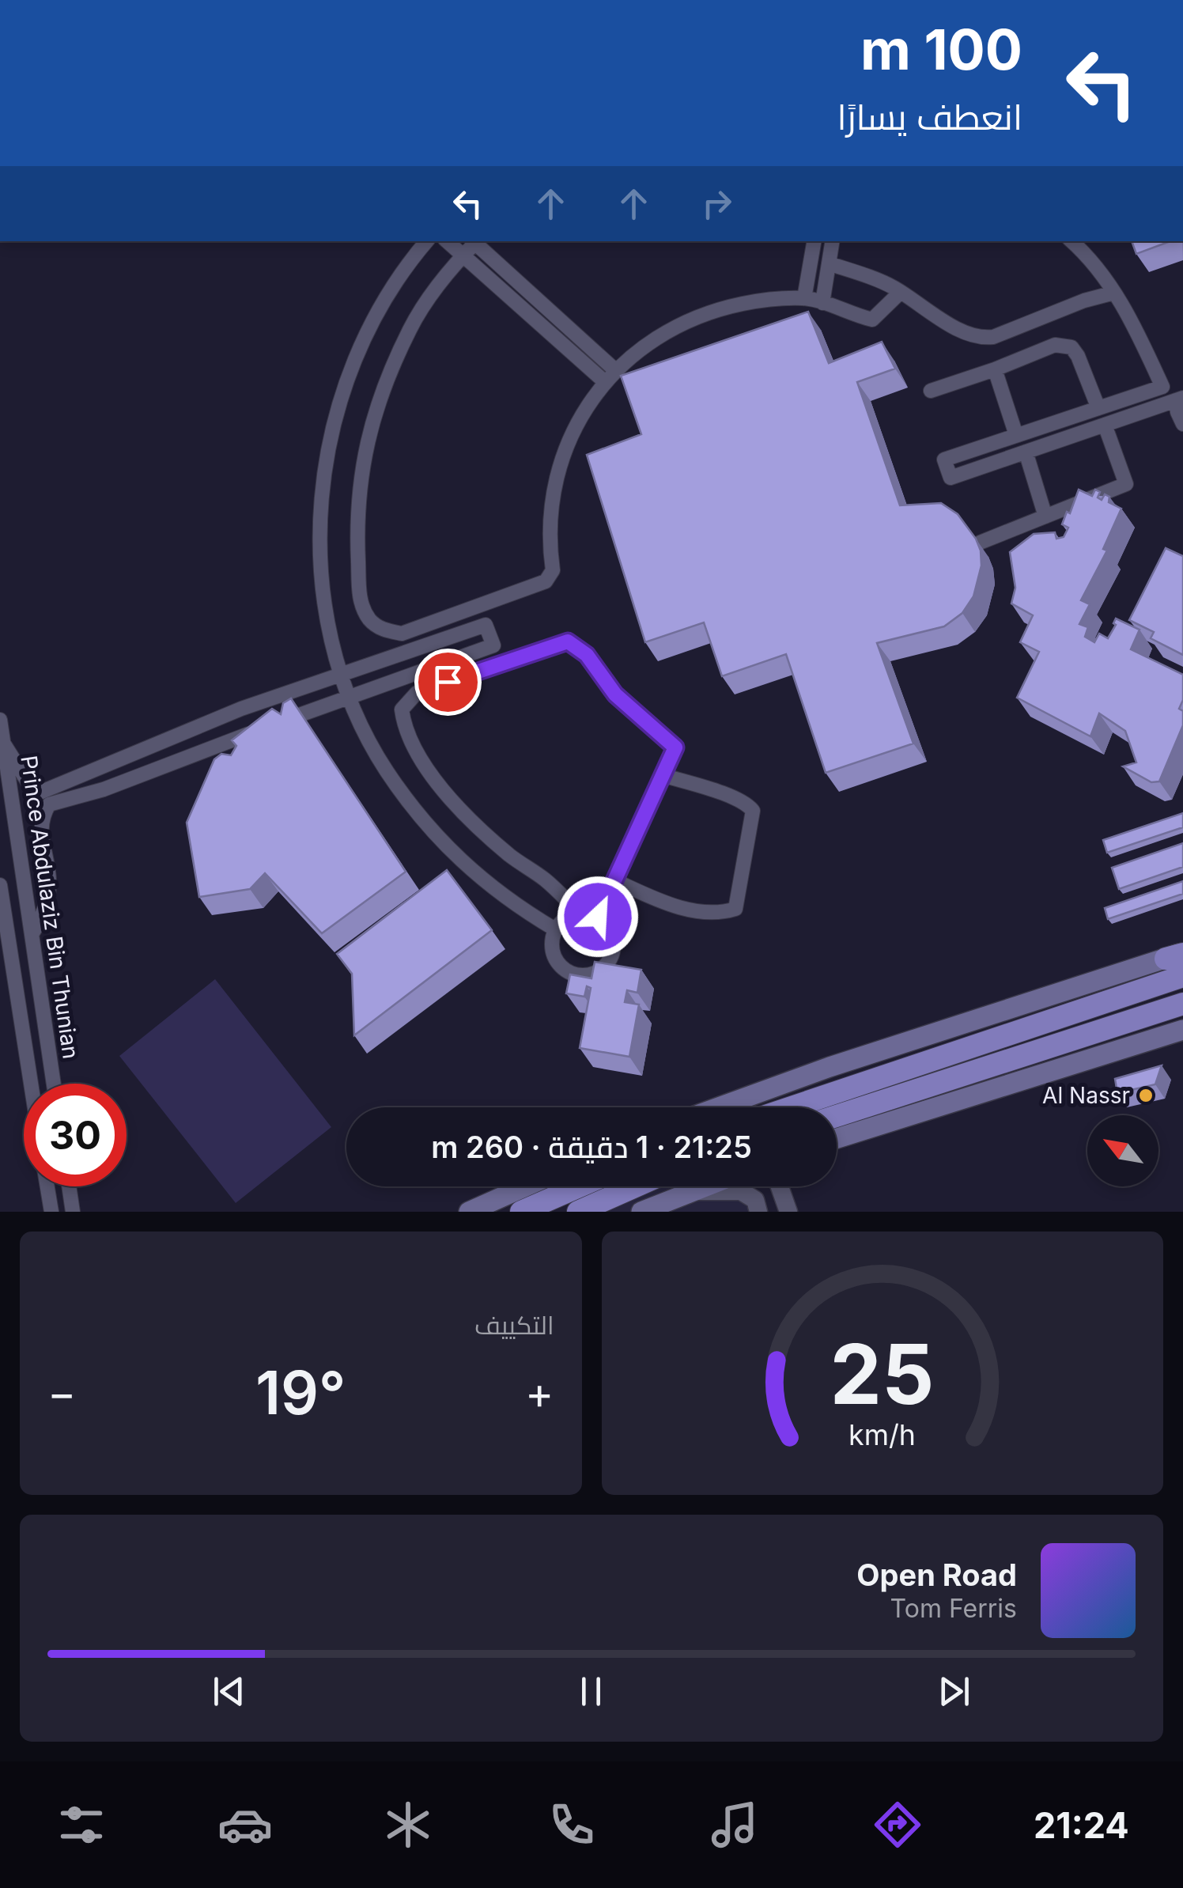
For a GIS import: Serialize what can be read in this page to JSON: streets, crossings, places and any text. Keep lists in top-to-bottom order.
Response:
{
  "streets": {
    "street": ["Prince Abdulaziz Bin Thunian"]
  },
  "places": ["Al Nassr"],
  "north": "top left",
  "page": {
    "turn": ["100 m", "انعطف يسارًا"],
    "limit": "30",
    "trip": "21:25 · 1 دقيقة · 260 m",
    "tile": "التكييف",
    "heat": ["−", "19°", "+"],
    "song": ["Open Road", "Tom Ferris"],
    "tabs": "21:24",
    "gauge": ["25", "km/h"]
  }
}
